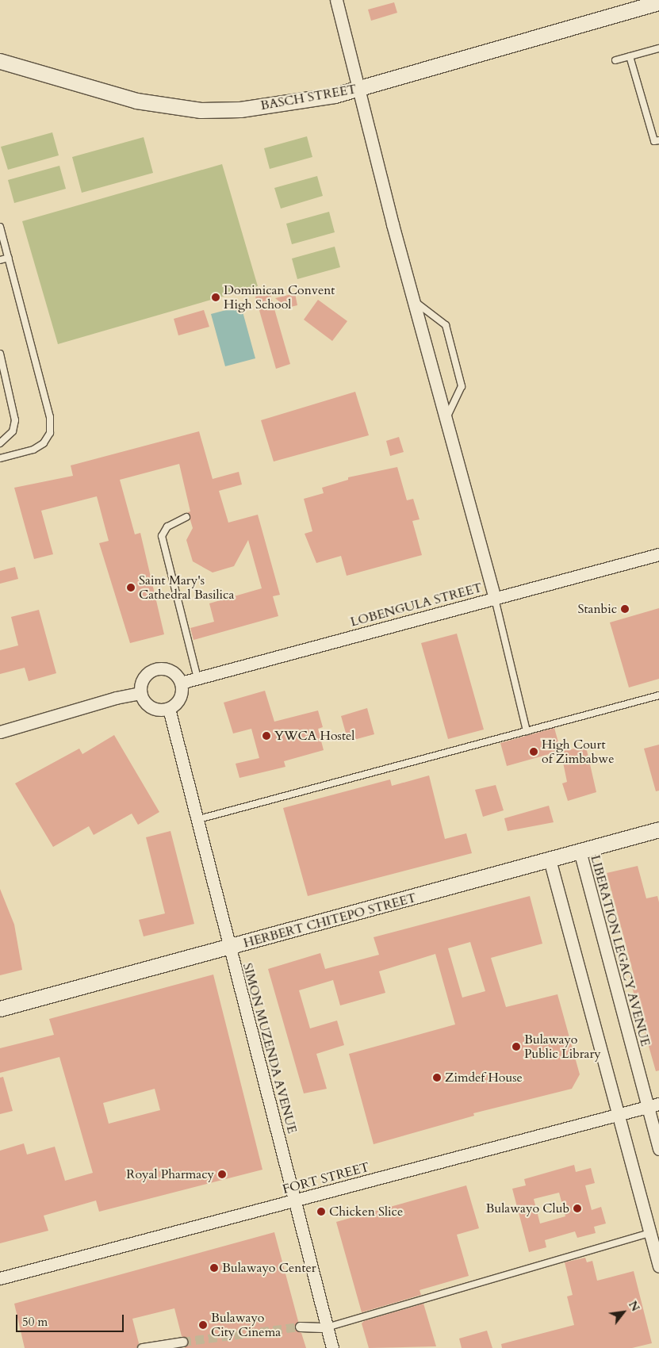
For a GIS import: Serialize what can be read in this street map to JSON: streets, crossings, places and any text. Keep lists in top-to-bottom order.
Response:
{
  "streets": {
    "street": [
      "BASCH STREET",
      "LOBENGULA STREET",
      "HERBERT CHITEPO STREET",
      "LIBERATION LEGACY AVENUE",
      "SIMON MUZENDA AVENUE",
      "FORT STREET"
    ]
  },
  "crossings": [
    ["LOBENGULA STREET", "SIMON MUZENDA AVENUE"],
    ["HERBERT CHITEPO STREET", "LIBERATION LEGACY AVENUE"],
    ["HERBERT CHITEPO STREET", "SIMON MUZENDA AVENUE"],
    ["LIBERATION LEGACY AVENUE", "FORT STREET"],
    ["SIMON MUZENDA AVENUE", "FORT STREET"]
  ],
  "places": [
    "Dominican Convent High School",
    "Saint Mary's Cathedral Basilica",
    "Stanbic",
    "YWCA Hostel",
    "High Court of Zimbabwe",
    "Bulawayo Public Library",
    "Zimdef House",
    "Royal Pharmacy",
    "Bulawayo Club",
    "Chicken Slice",
    "Bulawayo Center",
    "Bulawayo City Cinema"
  ],
  "scale_bar": "50 m",
  "north": "top right"
}
